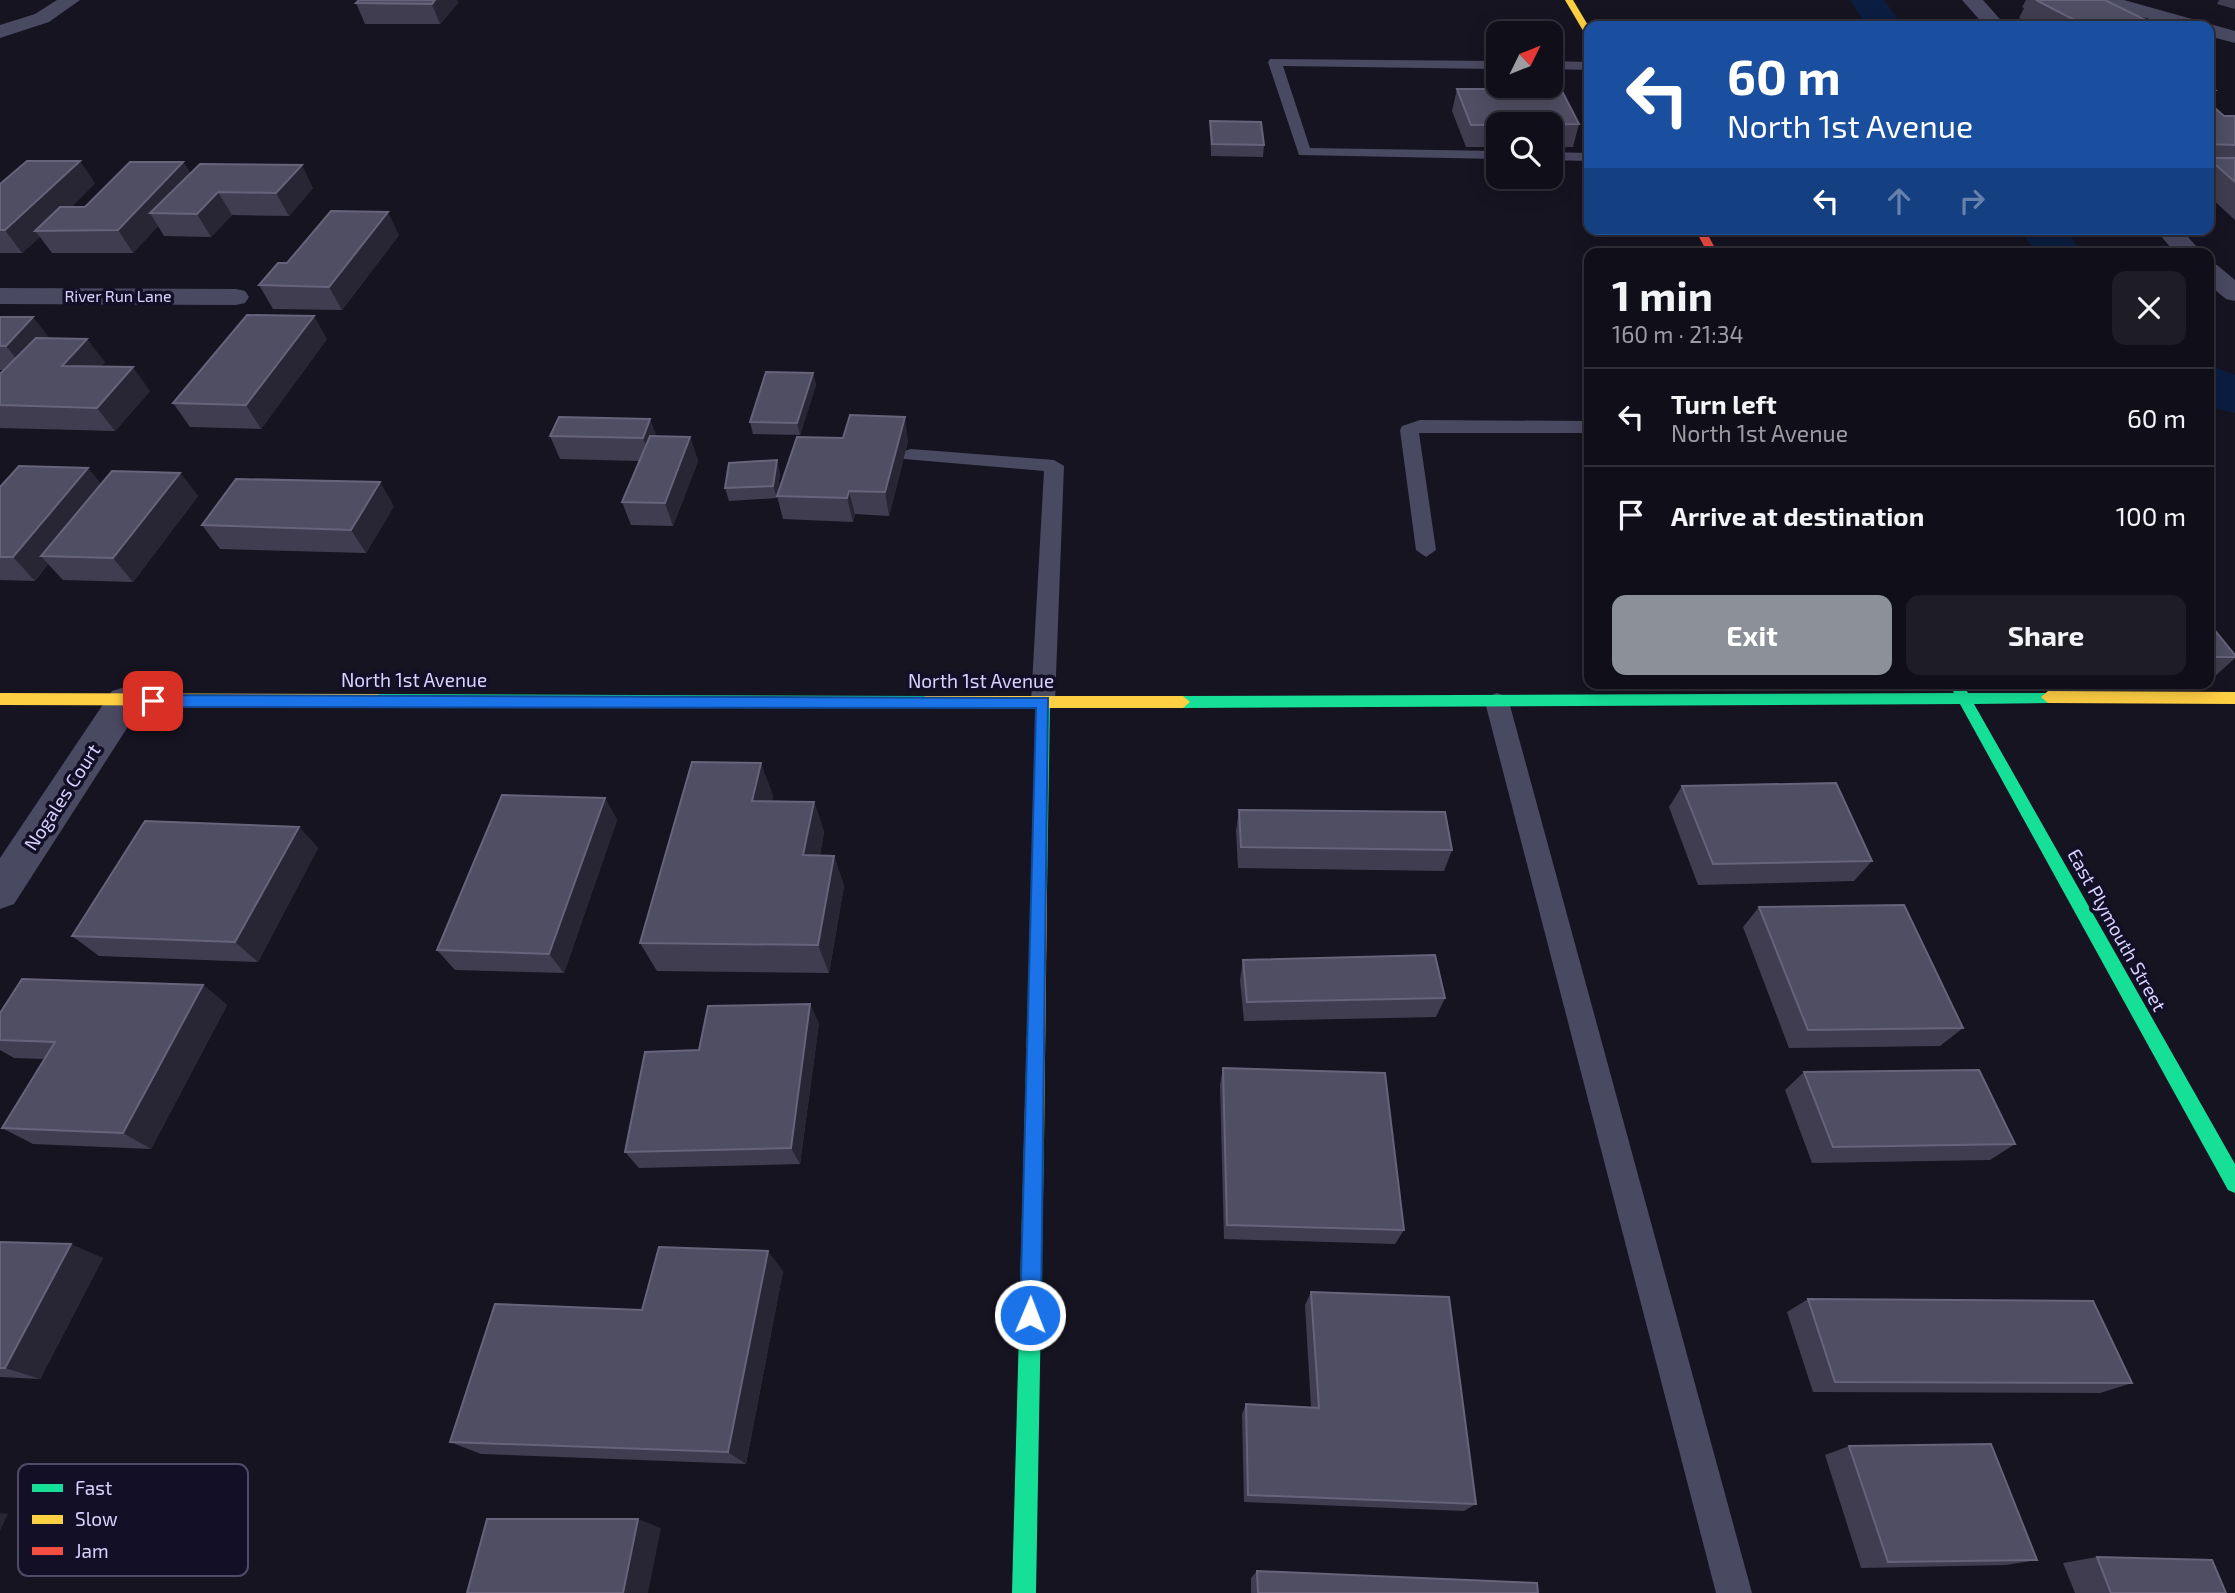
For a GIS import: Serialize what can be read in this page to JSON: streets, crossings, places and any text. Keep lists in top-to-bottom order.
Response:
{
  "streets": {
    "street": [
      "River Run Lane",
      "North 1st Avenue",
      "Nogales Court",
      "East Plymouth Street"
    ]
  },
  "crossings": [
    ["North 1st Avenue", "Nogales Court"],
    ["North 1st Avenue", "East Plymouth Street"]
  ],
  "legend": ["Fast", "Slow", "Jam"],
  "north": "top right",
  "page": {
    "turn": ["60 m", "North 1st Avenue"],
    "heading": ["1 min", "160 m · 21:34"],
    "list": [
      {
        "name": "Turn left",
        "note": "North 1st Avenue",
        "value": "60 m"
      },
      {
        "name": "Arrive at destination",
        "value": "100 m"
      }
    ],
    "buttons": ["Exit", "Share"]
  }
}
